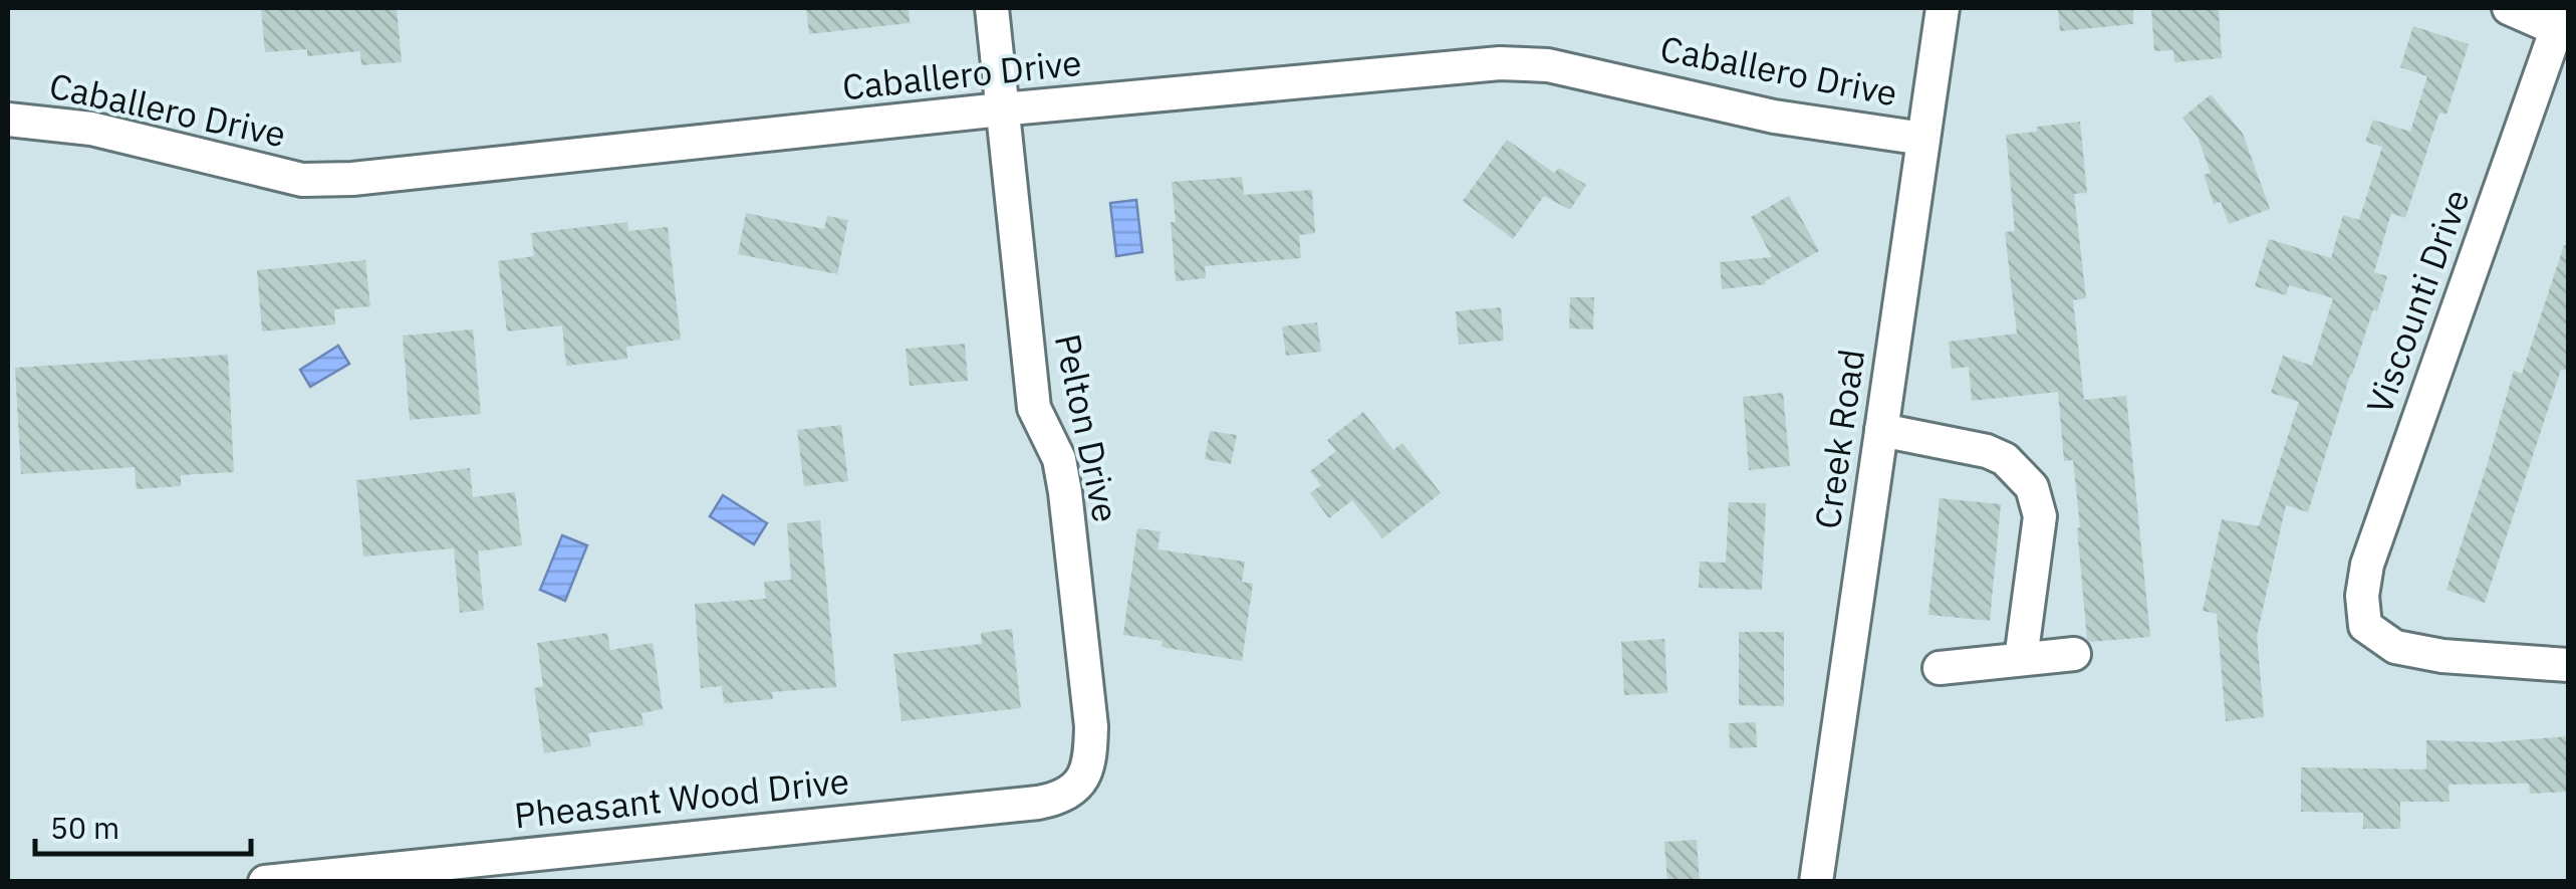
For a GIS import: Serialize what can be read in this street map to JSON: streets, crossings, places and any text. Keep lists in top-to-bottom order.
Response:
{
  "streets": {
    "street": [
      "Caballero Drive",
      "Viscounti Drive",
      "Pelton Drive",
      "Creek Road",
      "Pheasant Wood Drive"
    ]
  },
  "crossings": [
    ["Caballero Drive", "Pelton Drive"],
    ["Caballero Drive", "Creek Road"],
    ["Pelton Drive", "Pheasant Wood Drive"]
  ],
  "scale_bar": "50 m"
}
